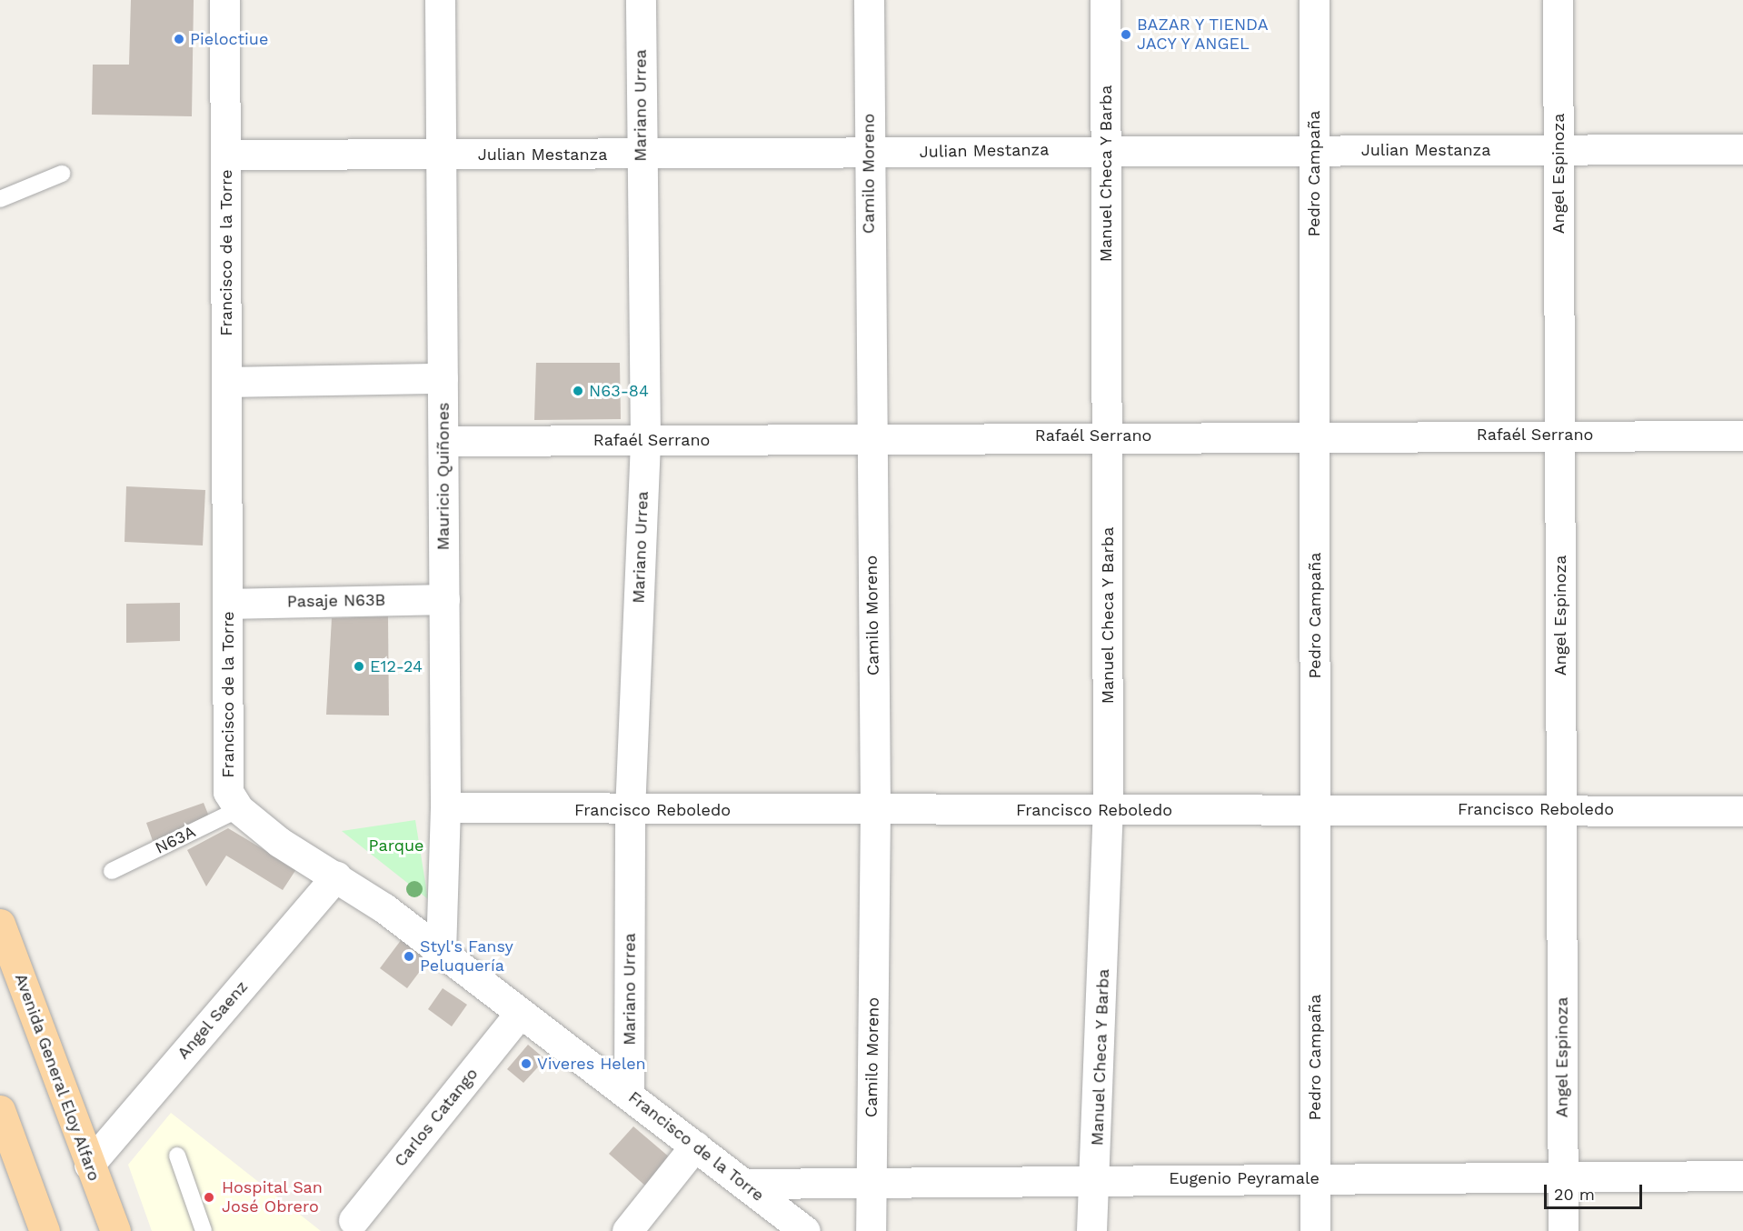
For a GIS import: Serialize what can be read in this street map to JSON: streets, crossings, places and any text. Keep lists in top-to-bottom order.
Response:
{
  "streets": {
    "main road": ["Avenida General Eloy Alfaro"],
    "street": [
      "Mariano Urrea",
      "Julian Mestanza",
      "Camilo Moreno",
      "Manuel Checa Y Barba",
      "Pedro Campaña",
      "Angel Espinoza",
      "Francisco de la Torre",
      "Rafaél Serrano",
      "Mauricio Quiñones",
      "Pasaje N63B",
      "Francisco Reboledo",
      "Angel Saenz",
      "Carlos Catango",
      "Eugenio Peyramale"
    ],
    "lane": ["N63A"]
  },
  "crossings": [
    ["Mariano Urrea", "Julian Mestanza"],
    ["Mariano Urrea", "Francisco de la Torre"],
    ["Mariano Urrea", "Rafaél Serrano"],
    ["Mariano Urrea", "Francisco Reboledo"],
    ["Julian Mestanza", "Camilo Moreno"],
    ["Julian Mestanza", "Manuel Checa Y Barba"],
    ["Julian Mestanza", "Pedro Campaña"],
    ["Julian Mestanza", "Angel Espinoza"],
    ["Julian Mestanza", "Francisco de la Torre"],
    ["Julian Mestanza", "Mauricio Quiñones"],
    ["Camilo Moreno", "Rafaél Serrano"],
    ["Camilo Moreno", "Francisco Reboledo"],
    ["Camilo Moreno", "Eugenio Peyramale"],
    ["Manuel Checa Y Barba", "Rafaél Serrano"],
    ["Manuel Checa Y Barba", "Francisco Reboledo"],
    ["Manuel Checa Y Barba", "Eugenio Peyramale"],
    ["Pedro Campaña", "Rafaél Serrano"],
    ["Pedro Campaña", "Francisco Reboledo"],
    ["Pedro Campaña", "Eugenio Peyramale"],
    ["Angel Espinoza", "Rafaél Serrano"],
    ["Angel Espinoza", "Francisco Reboledo"],
    ["Angel Espinoza", "Eugenio Peyramale"],
    ["Francisco de la Torre", "Mauricio Quiñones"],
    ["Francisco de la Torre", "Pasaje N63B"],
    ["Francisco de la Torre", "N63A"],
    ["Francisco de la Torre", "Angel Saenz"],
    ["Francisco de la Torre", "Carlos Catango"],
    ["Francisco de la Torre", "Eugenio Peyramale"],
    ["Rafaél Serrano", "Mauricio Quiñones"],
    ["Mauricio Quiñones", "Pasaje N63B"],
    ["Mauricio Quiñones", "Francisco Reboledo"],
    ["Angel Saenz", "Avenida General Eloy Alfaro"]
  ],
  "parks": ["Parque"],
  "places": [
    "BAZAR Y TIENDA JACY Y ANGEL",
    "Pieloctiue",
    "N63-84",
    "E12-24",
    "Styl's Fansy Peluquería",
    "Viveres Helen",
    "Hospital San José Obrero"
  ],
  "scale_bar": "20 m"
}
